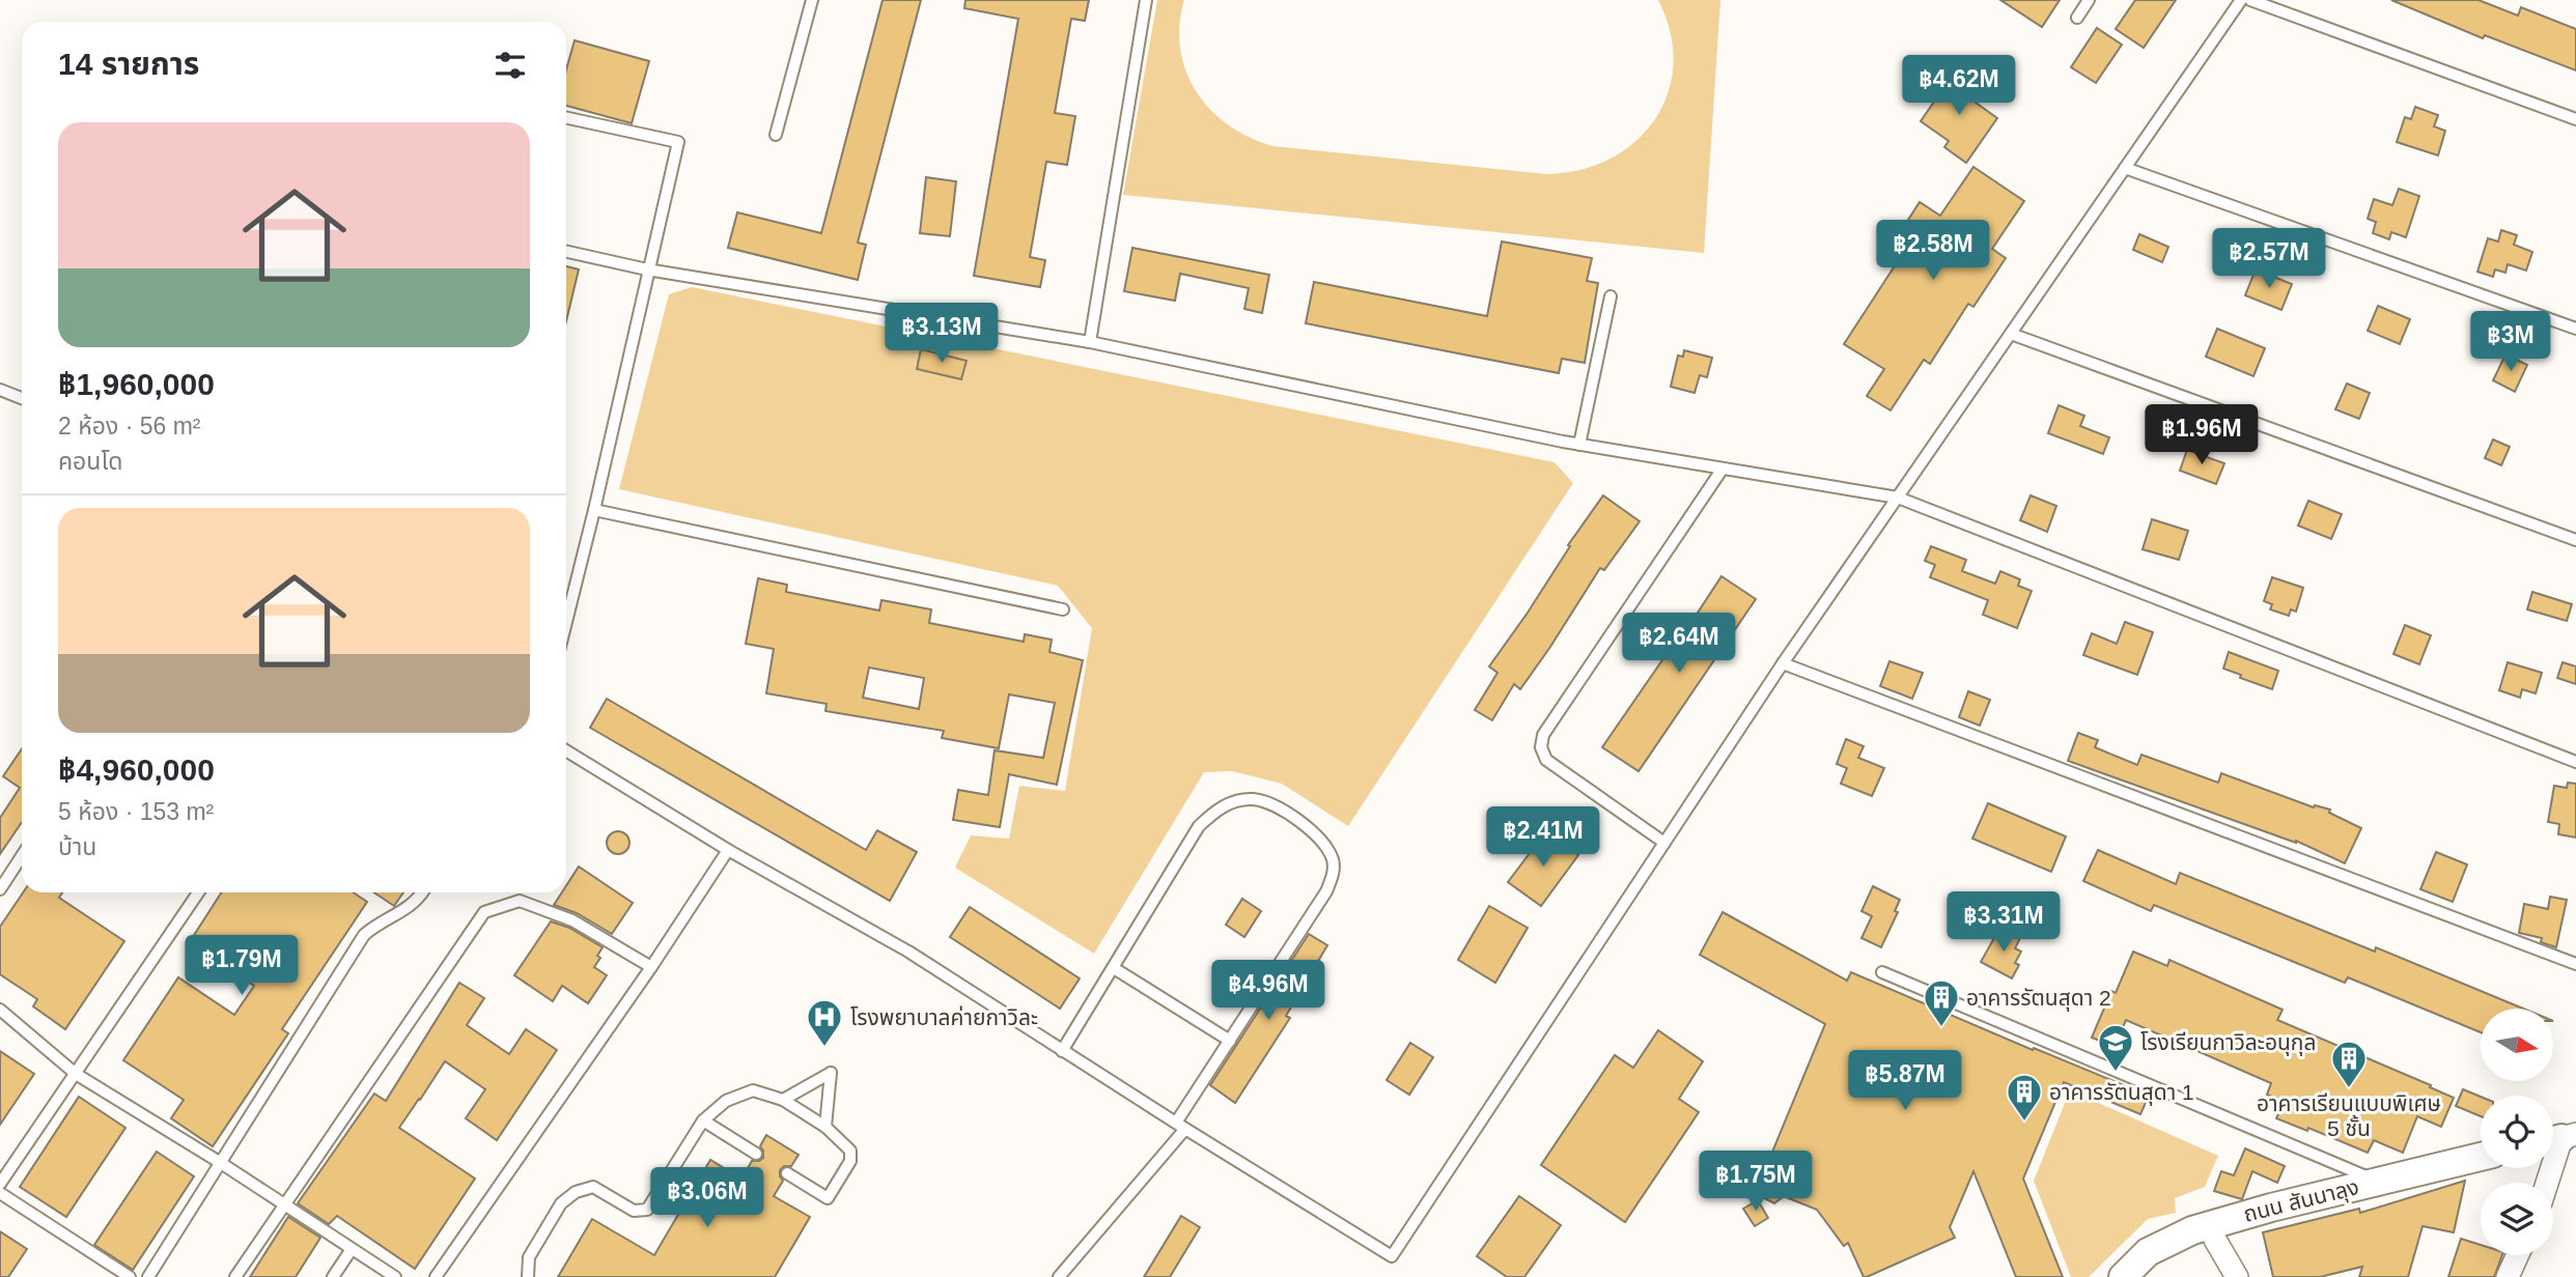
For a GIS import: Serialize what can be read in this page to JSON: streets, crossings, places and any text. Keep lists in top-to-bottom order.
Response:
{
  "streets": {
    "street": ["ถนน สันนาลุง"]
  },
  "places": {
    "building": ["อาคารรัตนสุดา 2", "อาคารเรียนแบบพิเศษ 5 ชั้น", "อาคารรัตนสุดา 1"],
    "hospital": ["โรงพยาบาลค่ายกาวิละ"],
    "school or university": ["โรงเรียนกาวิละอนุกุล"]
  },
  "north": "right",
  "page": {
    "heading": "14 รายการ",
    "price": [
      "฿4.62M",
      "฿2.58M",
      "฿2.57M",
      "฿3.13M",
      "฿3M",
      "฿1.96M",
      "฿2.64M",
      "฿2.41M",
      "฿3.31M",
      "฿1.79M",
      "฿4.96M",
      "฿5.87M",
      "฿1.75M",
      "฿3.06M"
    ],
    "list": [
      {
        "name": "฿1,960,000",
        "note": "2 ห้อง · 56 m² · คอนโด"
      },
      {
        "name": "฿4,960,000",
        "note": "5 ห้อง · 153 m² · บ้าน"
      }
    ]
  }
}
